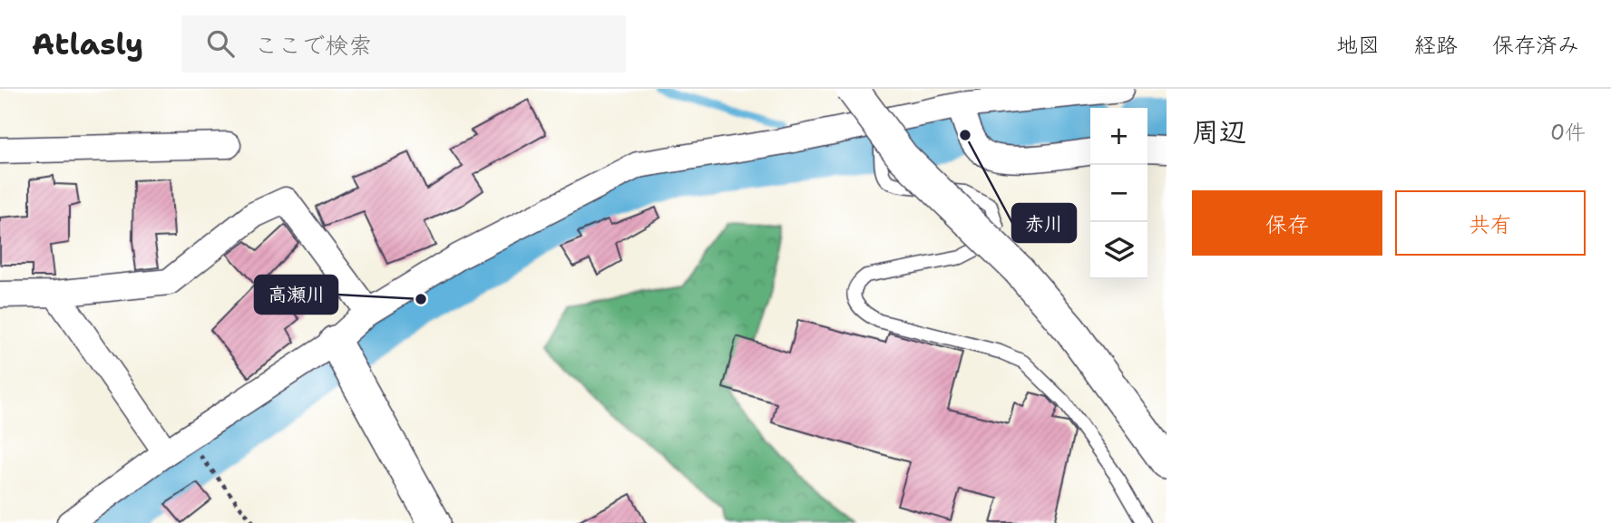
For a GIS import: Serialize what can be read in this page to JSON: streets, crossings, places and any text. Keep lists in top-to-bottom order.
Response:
{
  "places": ["赤川", "高瀬川"],
  "page": {
    "header": "Atlasly",
    "search": "ここで検索",
    "nav": ["地図", "経路", "保存済み"],
    "heading": ["周辺", "0件"],
    "map_buttons": ["+", "−"],
    "buttons": ["保存", "共有"]
  }
}
